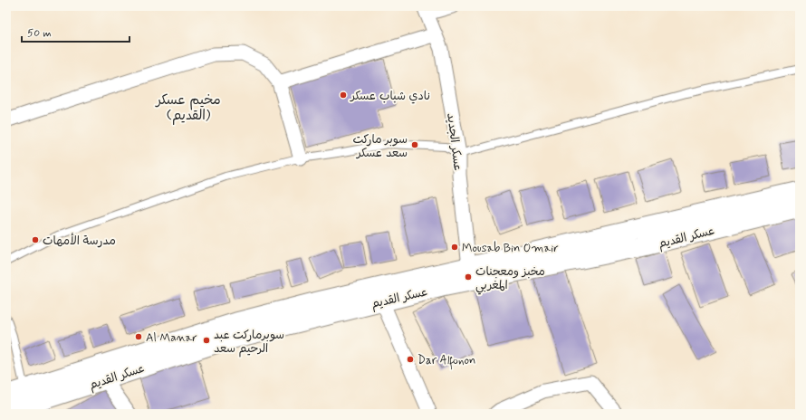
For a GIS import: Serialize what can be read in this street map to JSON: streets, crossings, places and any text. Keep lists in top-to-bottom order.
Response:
{
  "streets": {
    "street": ["عسكر الجديد", "عسكر القديم"]
  },
  "crossings": [
    ["عسكر الجديد", "عسكر القديم"]
  ],
  "districts": ["مخيم عسكر (القديم)"],
  "places": [
    "نادي شباب عسكر",
    "سوبر ماركت سعد عسكر",
    "مدرسة الأمهات",
    "Mousab Bin Omair",
    "مخبز ومعجنات المغربي",
    "Al Manar",
    "سوبرماركت عبد الرحيم سعد",
    "Dar Alfonon"
  ],
  "scale_bar": "50 m"
}
